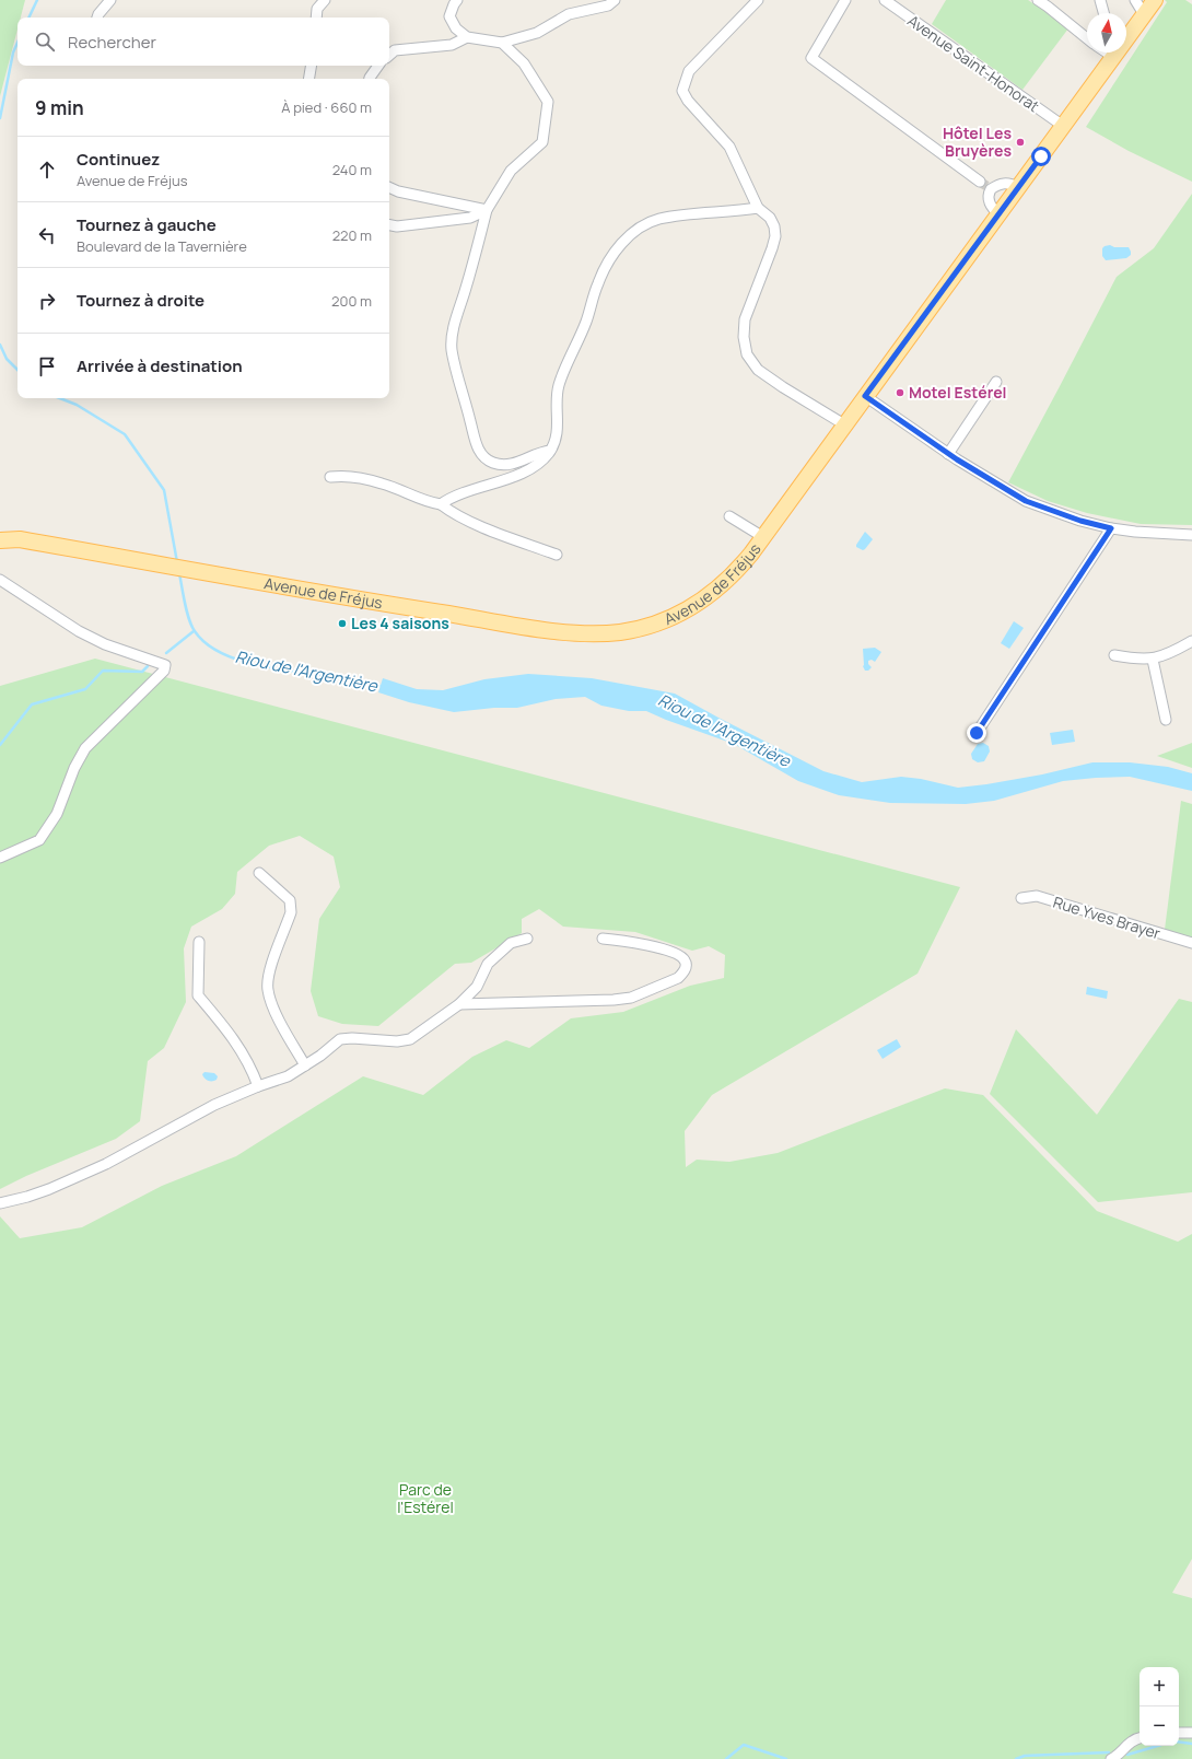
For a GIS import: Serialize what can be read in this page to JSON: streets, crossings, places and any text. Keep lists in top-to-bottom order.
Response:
{
  "streets": {
    "main road": ["Avenue de Fréjus"],
    "street": ["Avenue Saint-Honorat", "Rue Yves Brayer"]
  },
  "crossings": [
    ["Avenue Saint-Honorat", "Avenue de Fréjus"]
  ],
  "water": ["Riou de l'Argentière"],
  "parks": ["Parc de l'Estérel"],
  "places": ["Hôtel Les Bruyères", "Motel Estérel", "Les 4 saisons"],
  "north": "top",
  "page": {
    "search": "Rechercher",
    "heading": ["9 min", "À pied · 660 m"],
    "list": [
      ["Continuez", "Avenue de Fréjus", "240 m"],
      ["Tournez à gauche", "Boulevard de la Tavernière", "220 m"],
      ["Tournez à droite", "200 m"],
      "Arrivée à destination"
    ],
    "map_buttons": ["+", "−"]
  }
}
